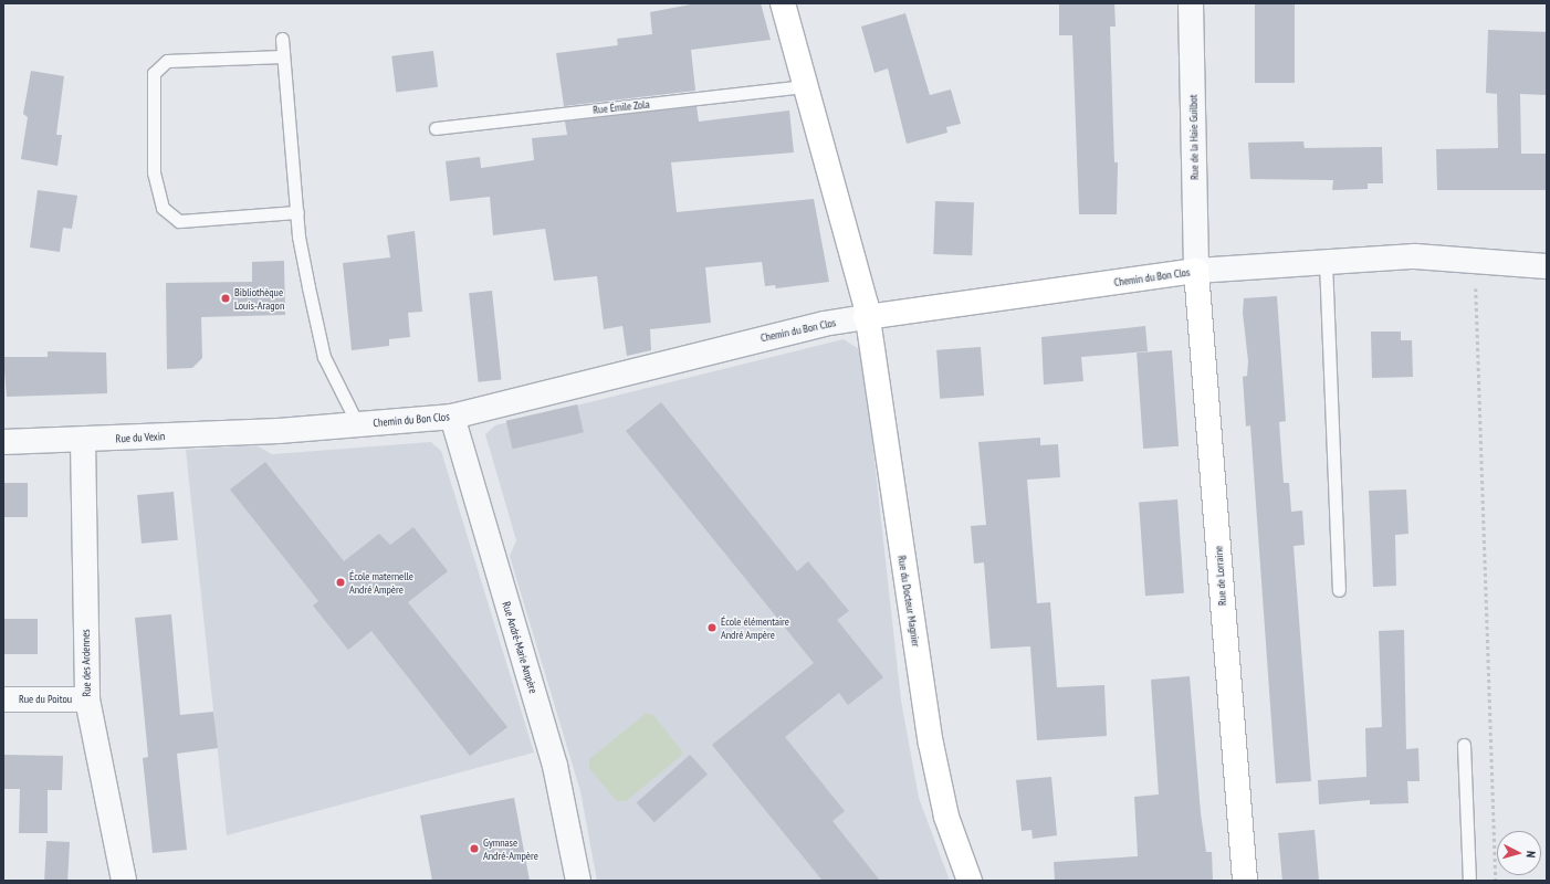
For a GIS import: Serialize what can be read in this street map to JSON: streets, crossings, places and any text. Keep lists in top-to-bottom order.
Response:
{
  "streets": {
    "street": [
      "Rue de la Haie Guilbot",
      "Chemin du Bon Clos",
      "Rue du Vexin",
      "Rue de Lorraine",
      "Rue du Docteur Magnier",
      "Rue André-Marie Ampère",
      "Rue des Ardennes",
      "Rue du Poitou"
    ],
    "lane": ["Rue Émile Zola"]
  },
  "crossings": [
    ["Rue de la Haie Guilbot", "Chemin du Bon Clos"],
    ["Rue de la Haie Guilbot", "Rue de Lorraine"],
    ["Chemin du Bon Clos", "Rue du Vexin"],
    ["Chemin du Bon Clos", "Rue de Lorraine"],
    ["Chemin du Bon Clos", "Rue du Docteur Magnier"],
    ["Chemin du Bon Clos", "Rue André-Marie Ampère"],
    ["Rue du Vexin", "Rue des Ardennes"],
    ["Rue des Ardennes", "Rue du Poitou"]
  ],
  "places": [
    "Bibliothèque Louis-Aragon",
    "École maternelle André Ampère",
    "École élémentaire André Ampère",
    "Gymnase André-Ampère"
  ],
  "north": "right"
}
